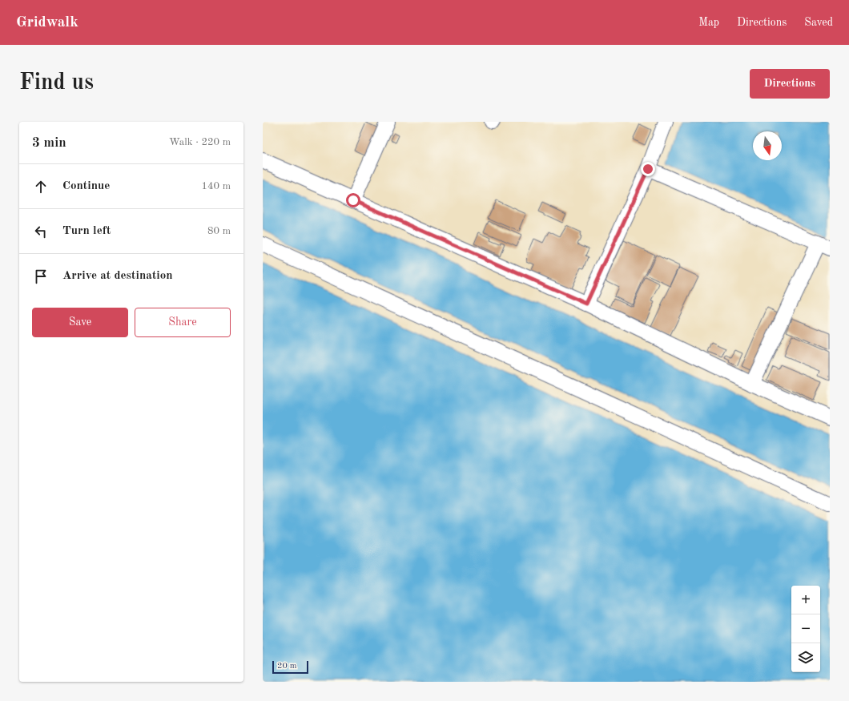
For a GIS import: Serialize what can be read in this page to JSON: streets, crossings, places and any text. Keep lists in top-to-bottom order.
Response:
{
  "scale_bar": "20 m",
  "north": "bottom",
  "page": {
    "header": "Gridwalk",
    "nav": ["Map", "Directions", "Saved"],
    "buttons": [
      "Directions",
      ["Save", "Share"]
    ],
    "title": "Find us",
    "heading": ["3 min", "Walk · 220 m"],
    "list": [
      ["Continue", "140 m"],
      ["Turn left", "80 m"],
      "Arrive at destination"
    ],
    "map_buttons": ["+", "−"],
    "scale": "20 m"
  }
}
